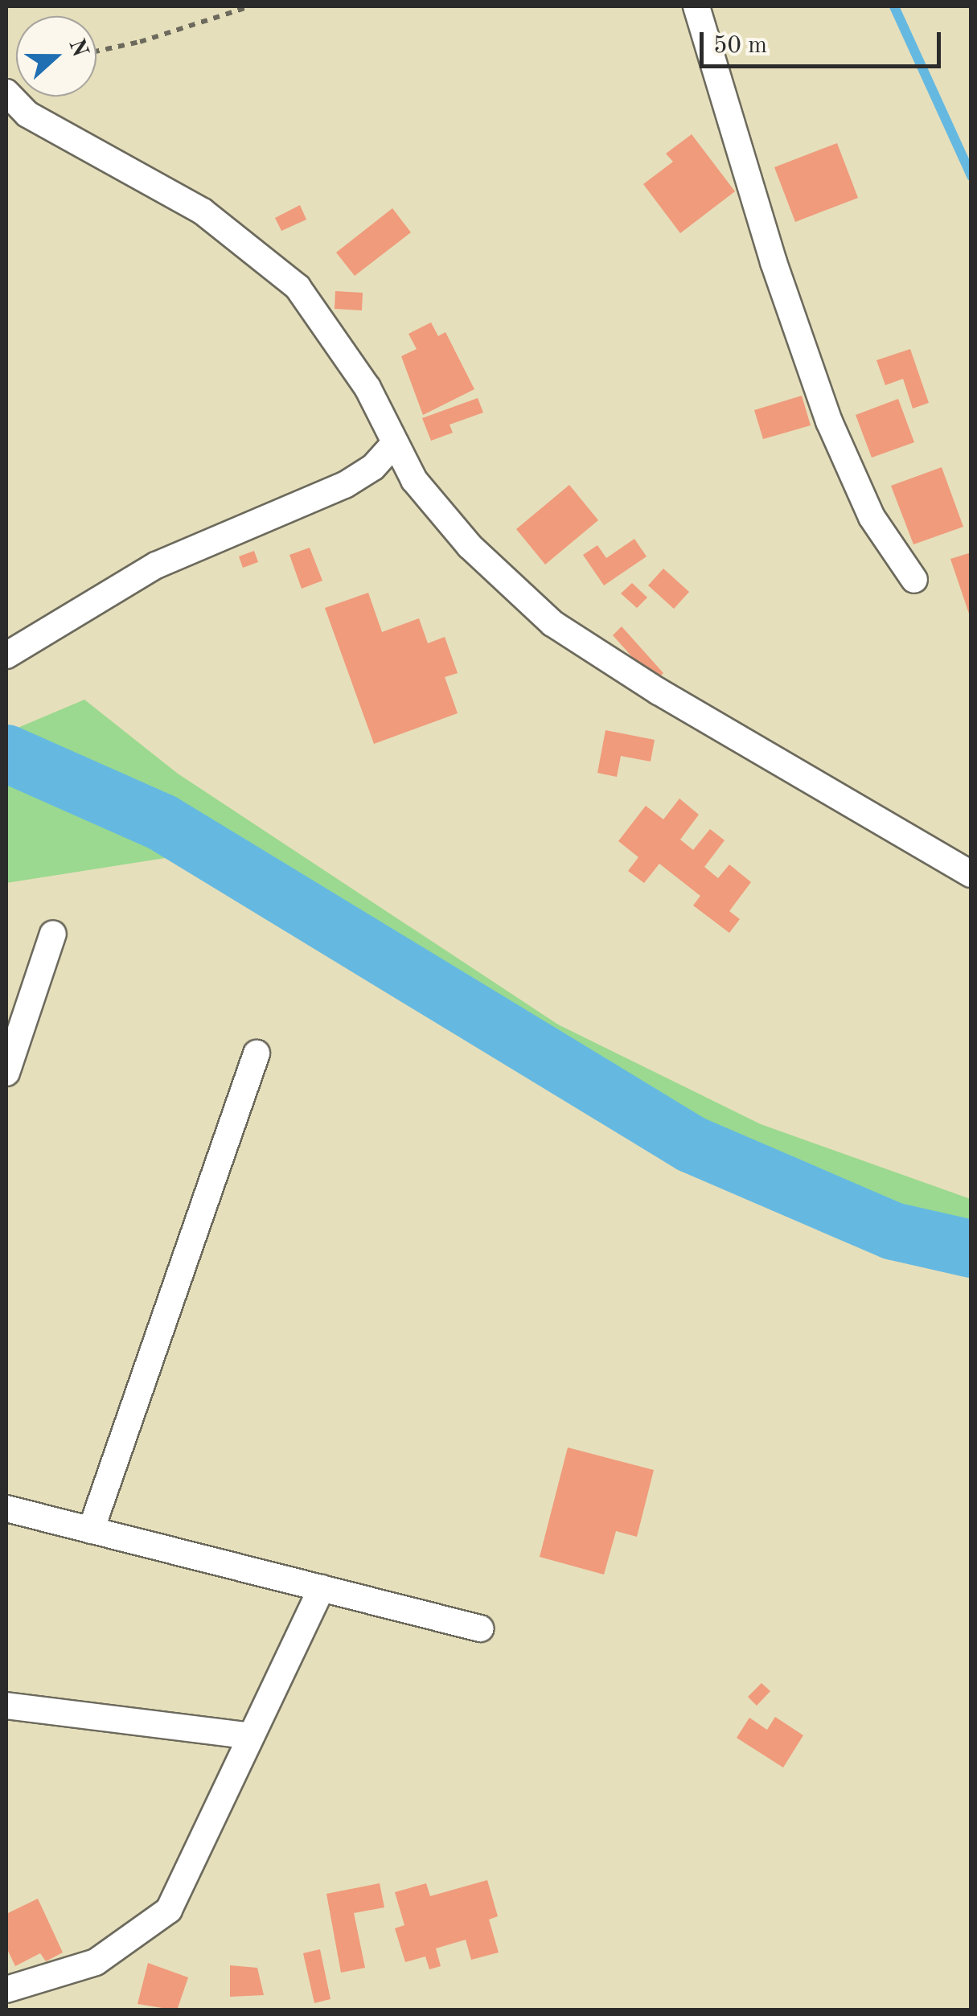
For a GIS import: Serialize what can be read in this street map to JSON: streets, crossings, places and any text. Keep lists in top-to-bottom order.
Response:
{
  "scale_bar": "50 m",
  "north": "right"
}
